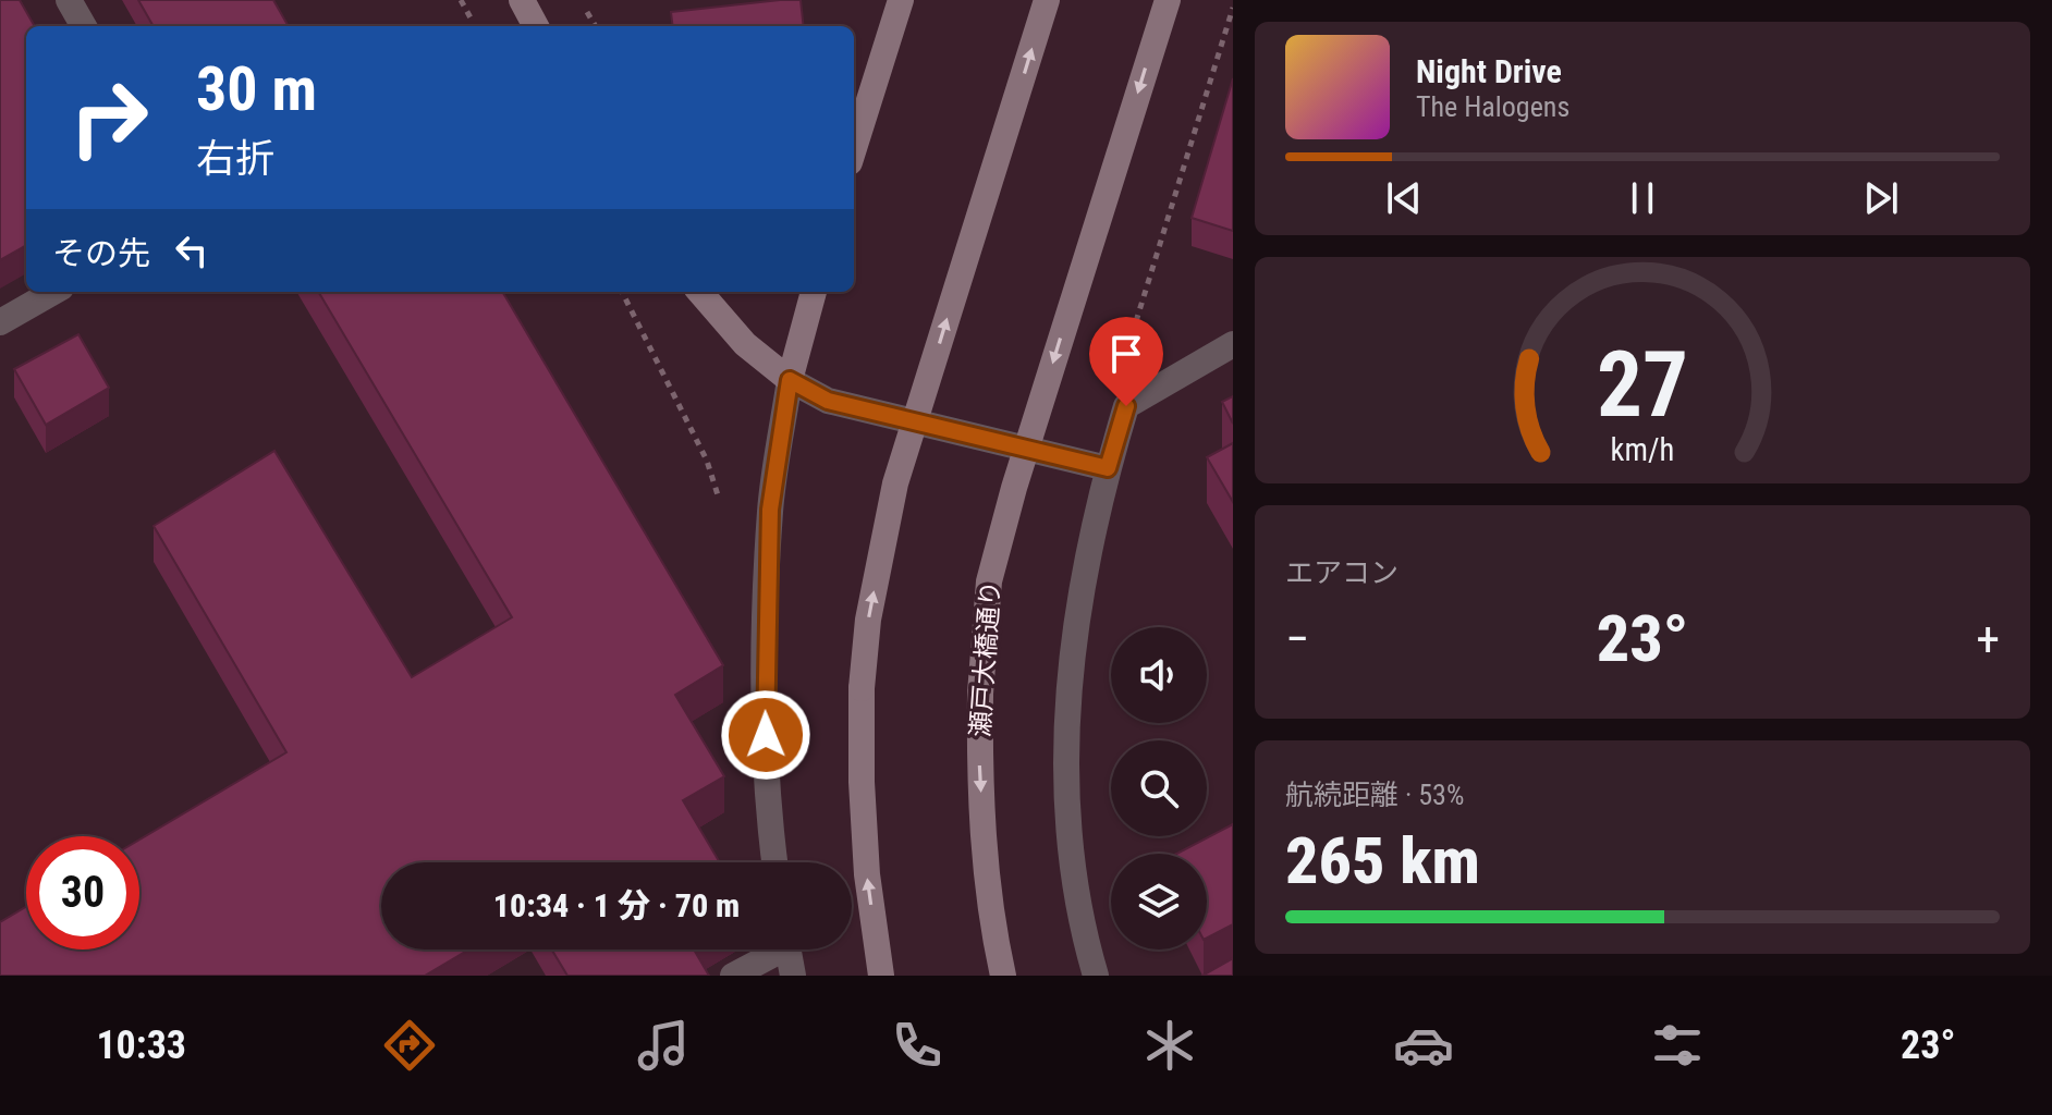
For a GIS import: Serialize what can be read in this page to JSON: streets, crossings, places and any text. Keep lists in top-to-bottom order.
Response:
{
  "streets": {
    "street": ["瀬戸大橋通り"]
  },
  "page": {
    "turn": ["30 m", "右折"],
    "song": ["Night Drive", "The Halogens"],
    "then": "その先",
    "tile": [
      "エアコン",
      ["航続距離 · 53%", "265 km"]
    ],
    "heat": ["−", "23°", "+"],
    "limit": "30",
    "trip": "10:34 · 1 分 · 70 m",
    "tabs": ["10:33", "23°"],
    "gauge": ["27", "km/h"]
  }
}
